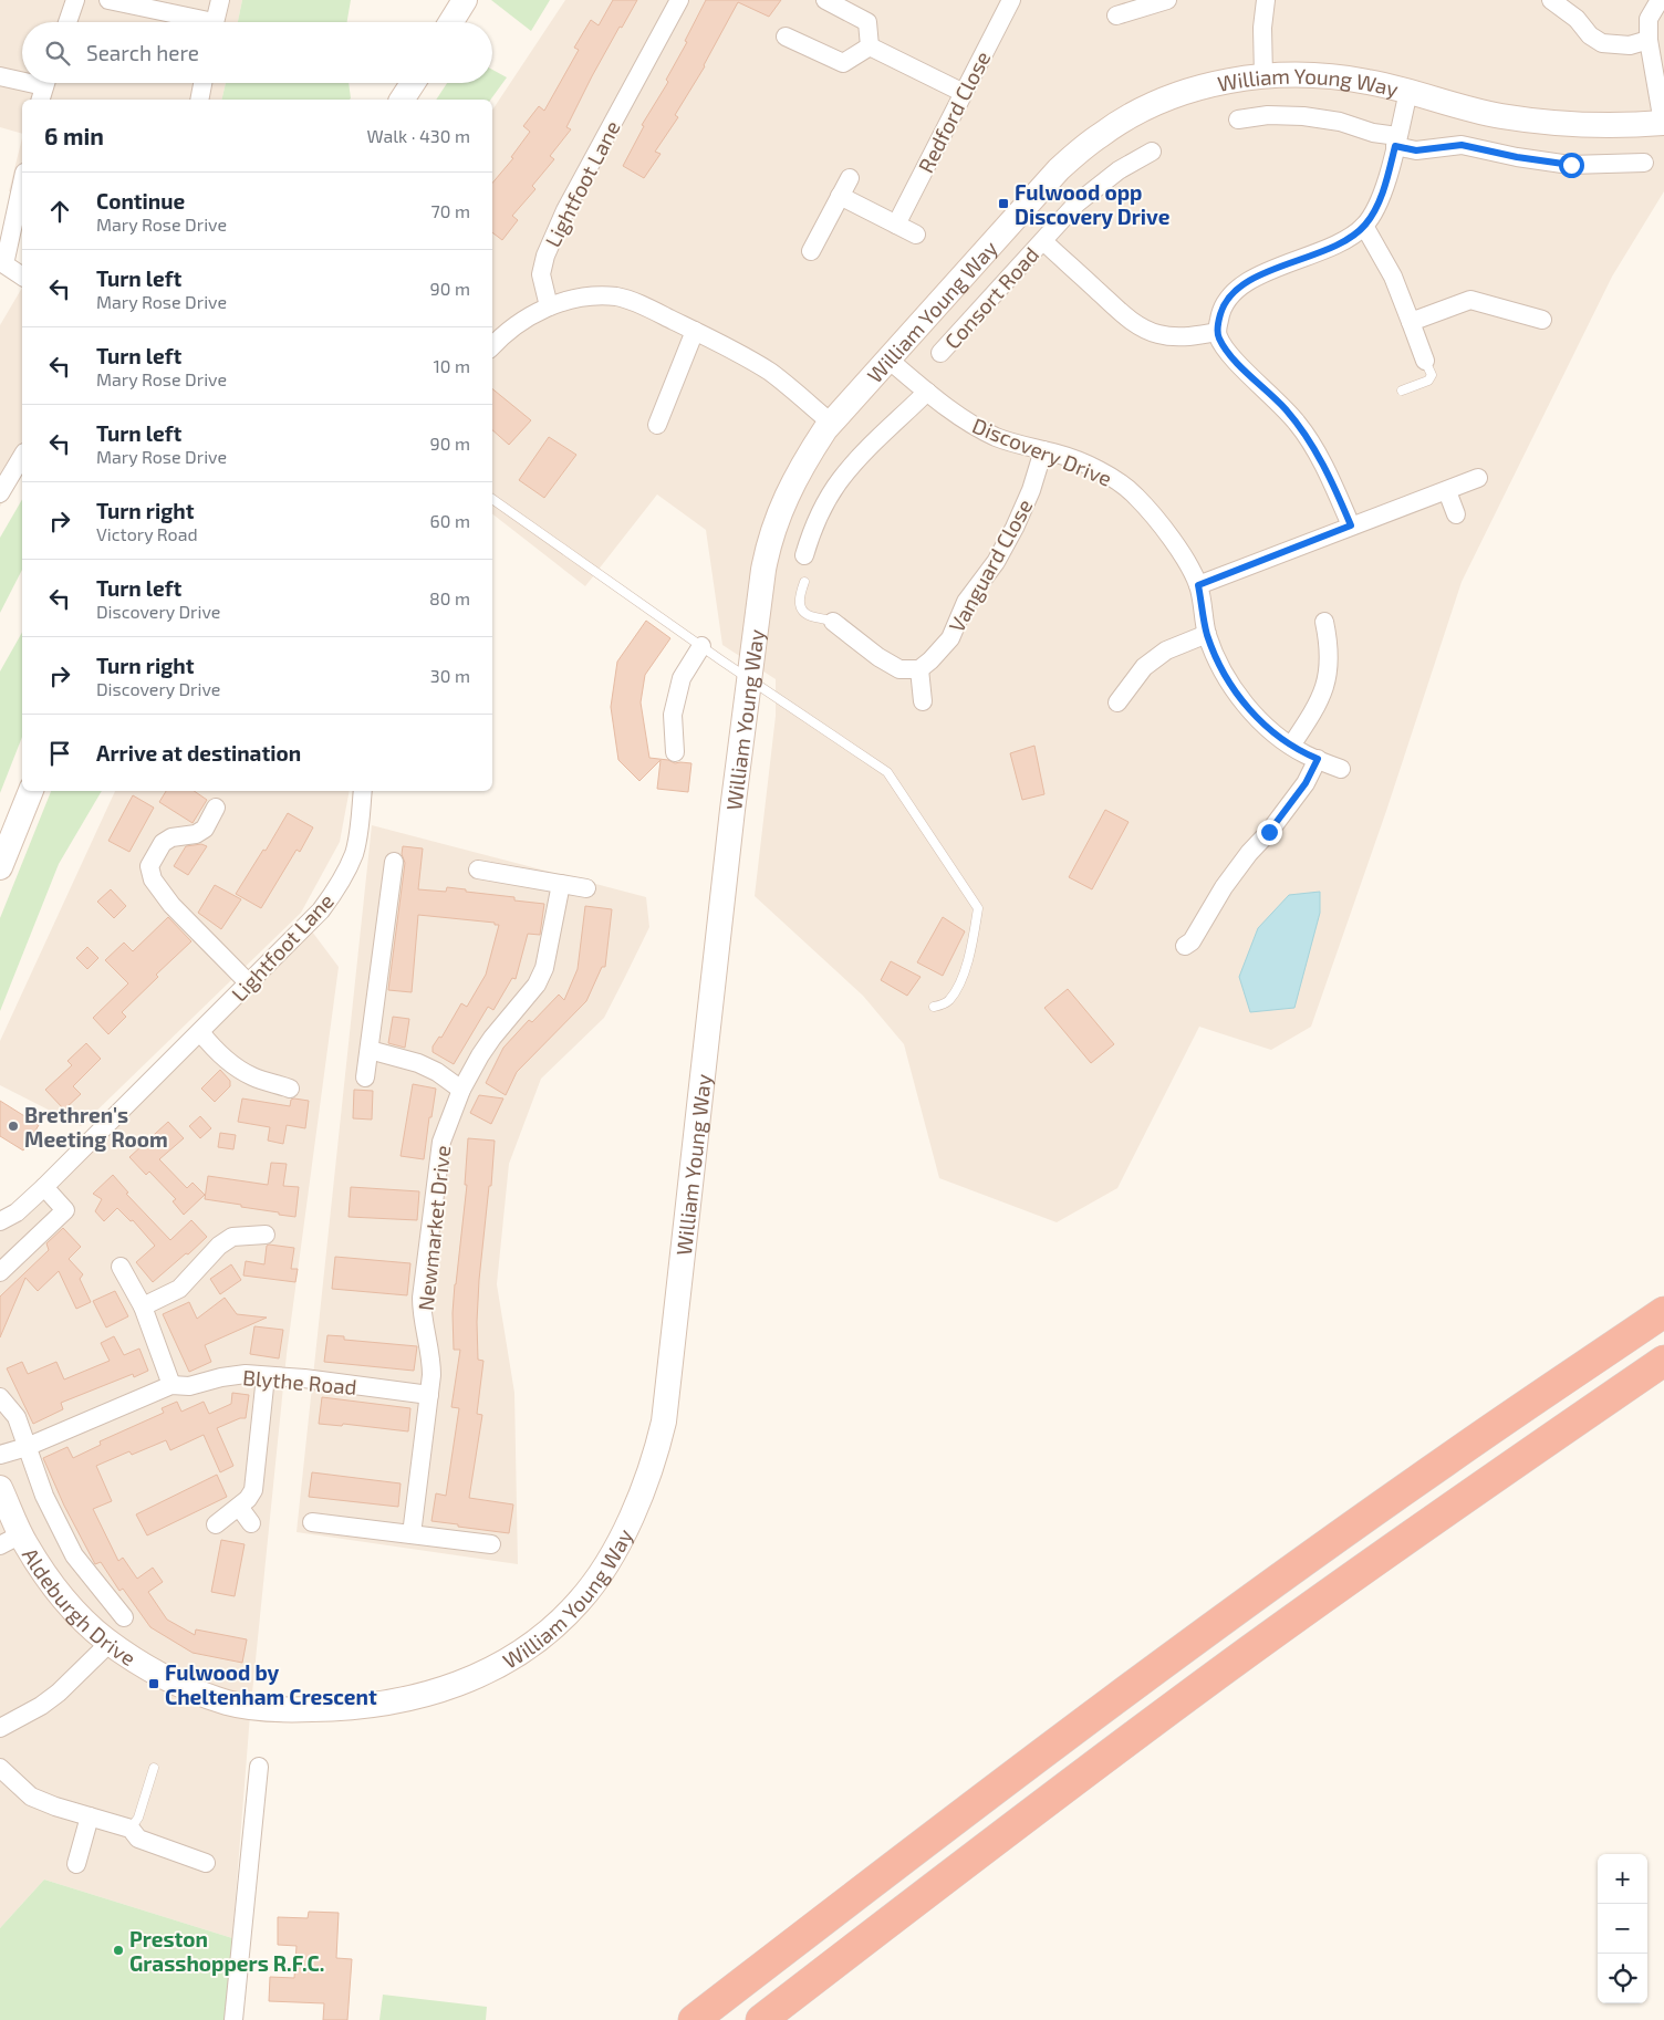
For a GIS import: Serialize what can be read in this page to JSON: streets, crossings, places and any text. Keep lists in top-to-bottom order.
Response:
{
  "streets": {
    "main road": ["William Young Way", "Aldeburgh Drive"],
    "street": [
      "Redford Close",
      "Lightfoot Lane",
      "Consort Road",
      "Discovery Drive",
      "Vanguard Close",
      "Newmarket Drive",
      "Blythe Road"
    ]
  },
  "crossings": [
    ["William Young Way", "Discovery Drive"],
    ["William Young Way", "Aldeburgh Drive"],
    ["Discovery Drive", "Vanguard Close"],
    ["Newmarket Drive", "Blythe Road"]
  ],
  "places": {
    "transit": ["Fulwood opp Discovery Drive", "Fulwood by Cheltenham Crescent"],
    "other": ["Brethren's Meeting Room", "Preston Grasshoppers R.F.C."]
  },
  "page": {
    "search": "Search here",
    "heading": ["6 min", "Walk · 430 m"],
    "list": [
      ["Continue", "Mary Rose Drive", "70 m"],
      ["Turn left", "Mary Rose Drive", "90 m"],
      ["Turn left", "Mary Rose Drive", "10 m"],
      ["Turn left", "Mary Rose Drive", "90 m"],
      ["Turn right", "Victory Road", "60 m"],
      ["Turn left", "Discovery Drive", "80 m"],
      ["Turn right", "Discovery Drive", "30 m"],
      "Arrive at destination"
    ],
    "map_buttons": ["+", "−"]
  }
}
